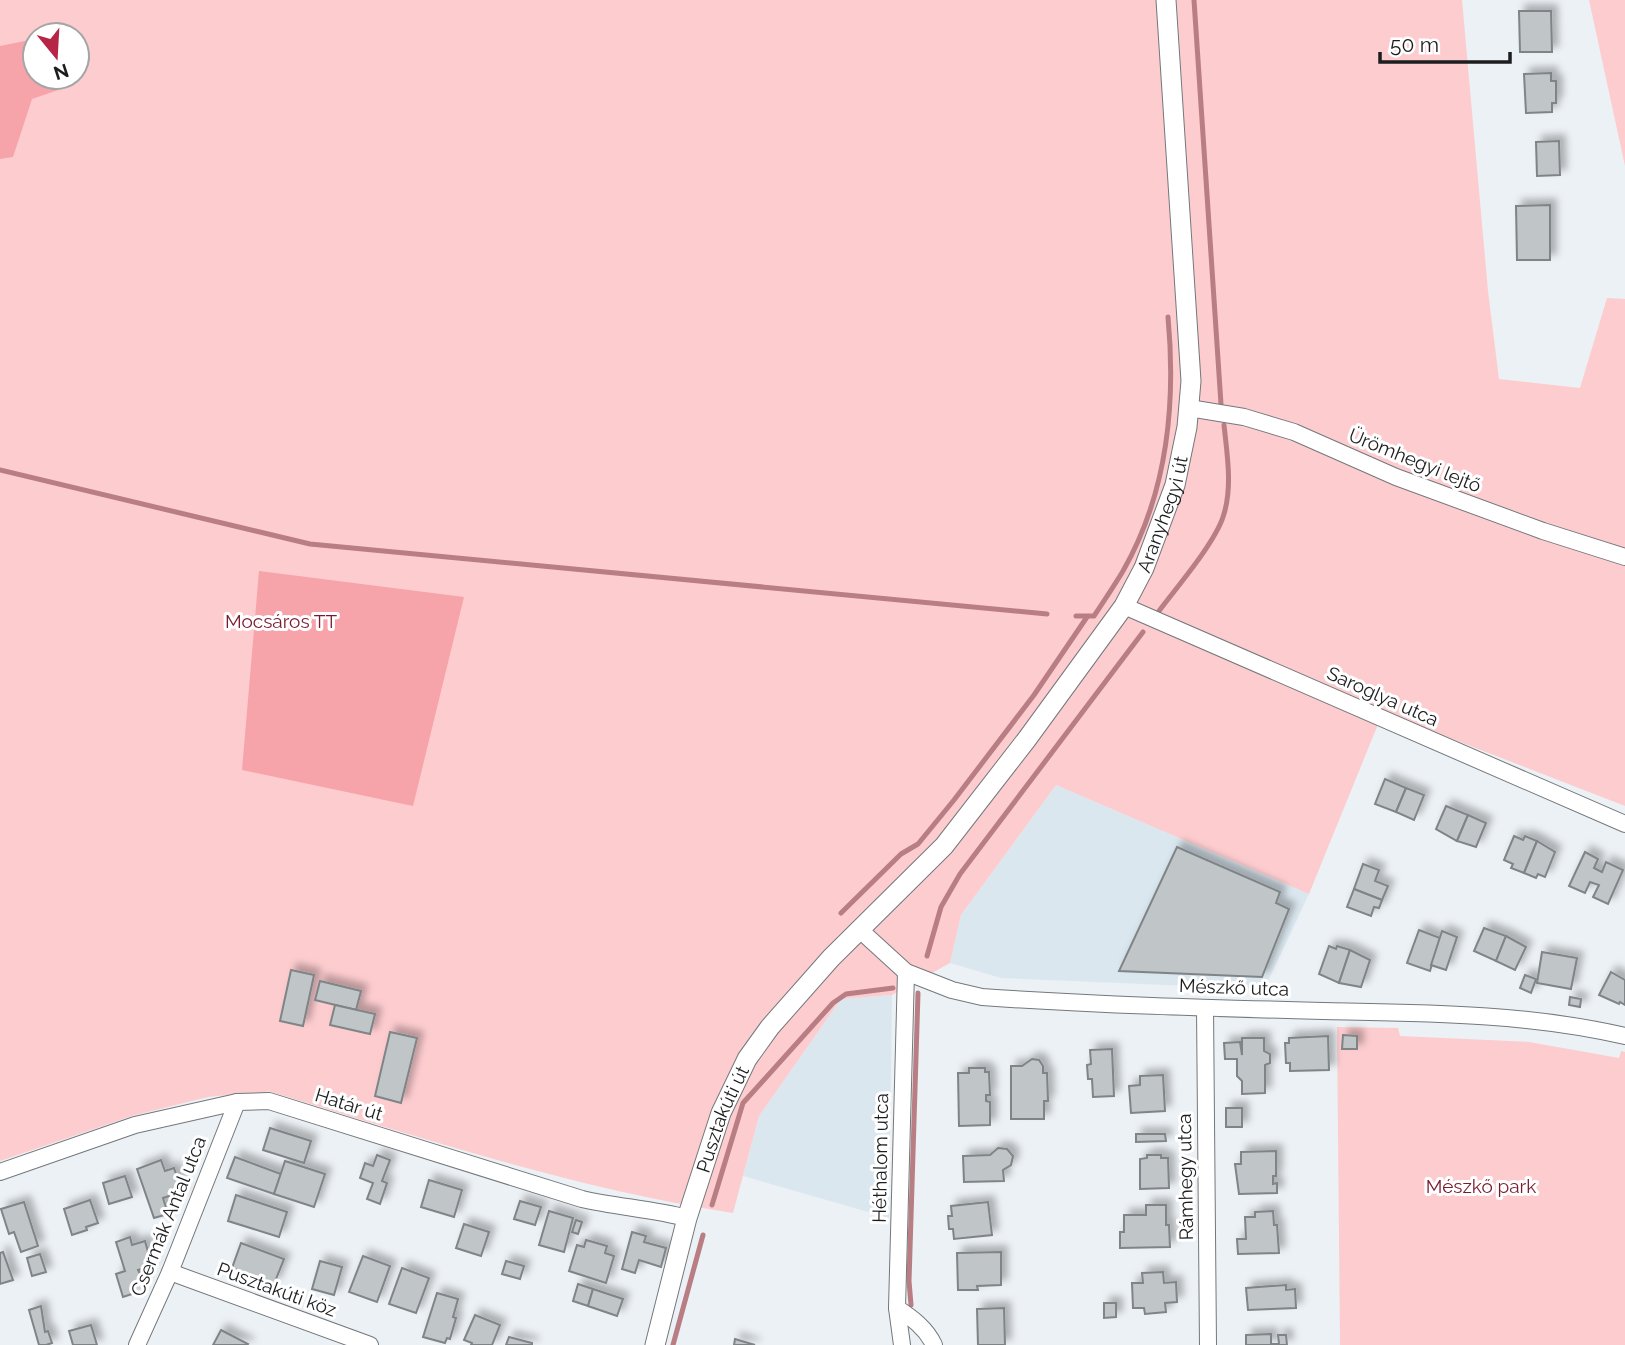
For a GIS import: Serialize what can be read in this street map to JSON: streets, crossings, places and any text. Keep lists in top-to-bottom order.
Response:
{
  "streets": {
    "street": [
      "Ürömhegyi lejtő",
      "Aranyhegyi út",
      "Saroglya utca",
      "Mészkő utca",
      "Határ út",
      "Pusztakúti út",
      "Héthalom utca",
      "Rámhegy utca",
      "Csermák Antal utca",
      "Pusztakúti köz"
    ]
  },
  "crossings": [
    ["Ürömhegyi lejtő", "Aranyhegyi út"],
    ["Aranyhegyi út", "Saroglya utca"],
    ["Aranyhegyi út", "Mészkő utca"],
    ["Aranyhegyi út", "Pusztakúti út"],
    ["Mészkő utca", "Pusztakúti út"],
    ["Mészkő utca", "Héthalom utca"],
    ["Mészkő utca", "Rámhegy utca"],
    ["Határ út", "Pusztakúti út"],
    ["Határ út", "Csermák Antal utca"],
    ["Csermák Antal utca", "Pusztakúti köz"]
  ],
  "parks": ["Mocsáros TT", "Mészkő park"],
  "scale_bar": "50 m",
  "north": "bottom"
}
